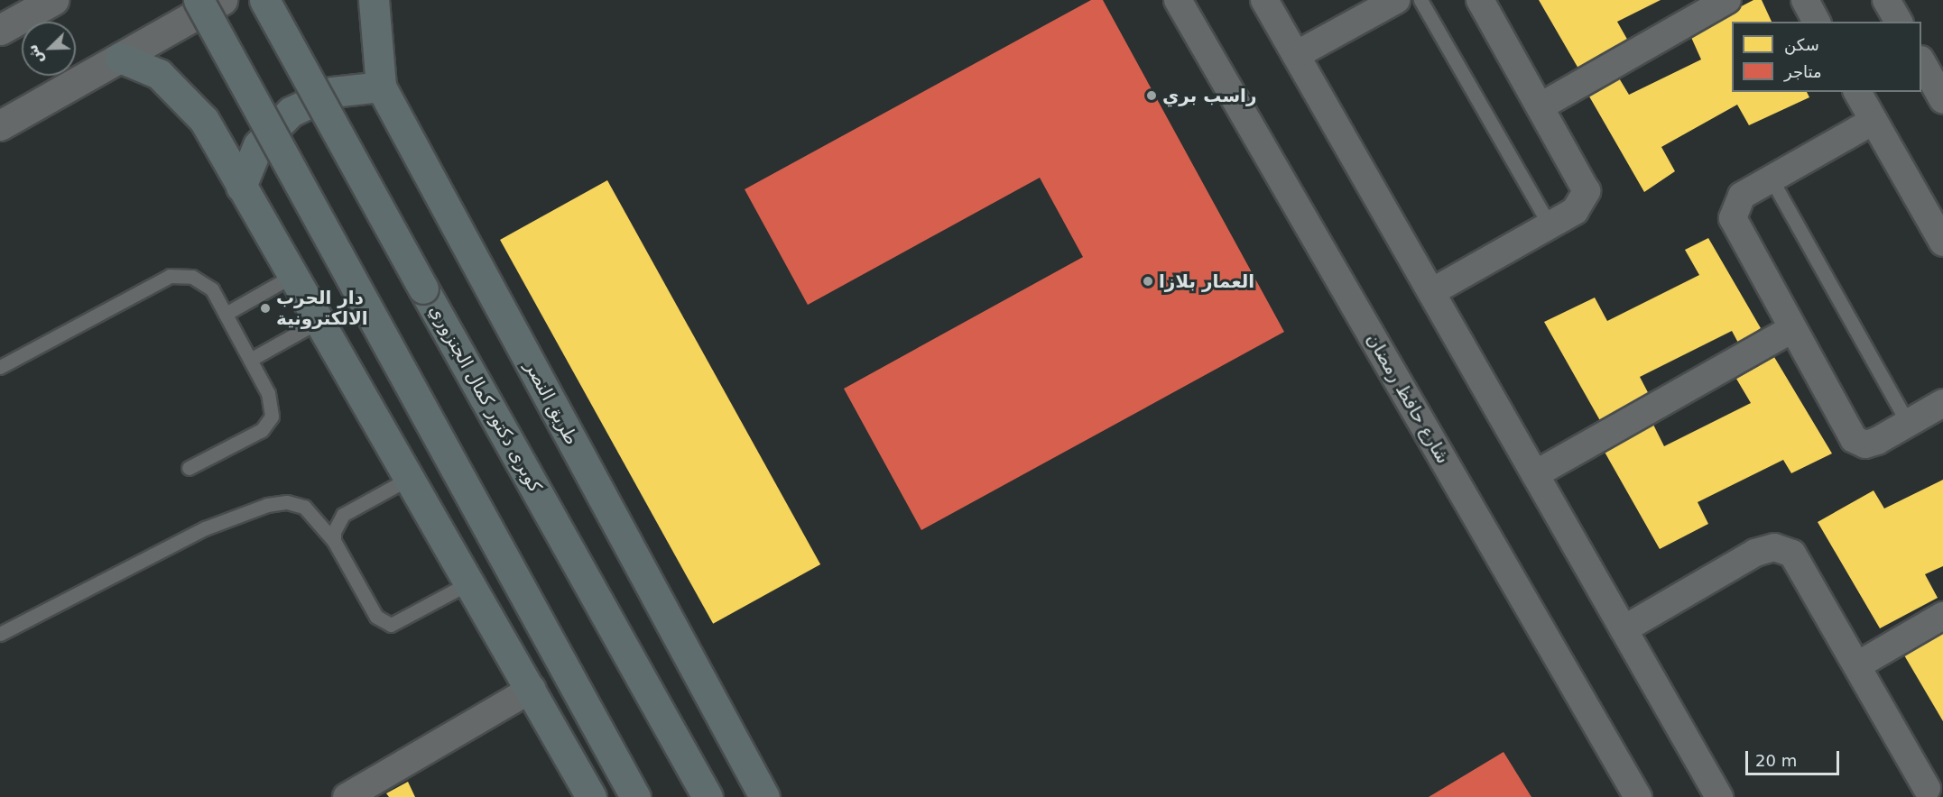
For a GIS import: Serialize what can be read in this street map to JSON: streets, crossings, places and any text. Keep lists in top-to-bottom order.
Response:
{
  "streets": {
    "highway": ["كوبرى دكتور كمال الجنزوري", "طريق النصر"],
    "street": ["شارع حافظ رمضان"]
  },
  "places": ["راسب بري", "العمار بلازا", "دار الحرب الالكترونية"],
  "legend": ["سكن", "متاجر"],
  "scale_bar": "20 m",
  "north": "bottom left"
}
